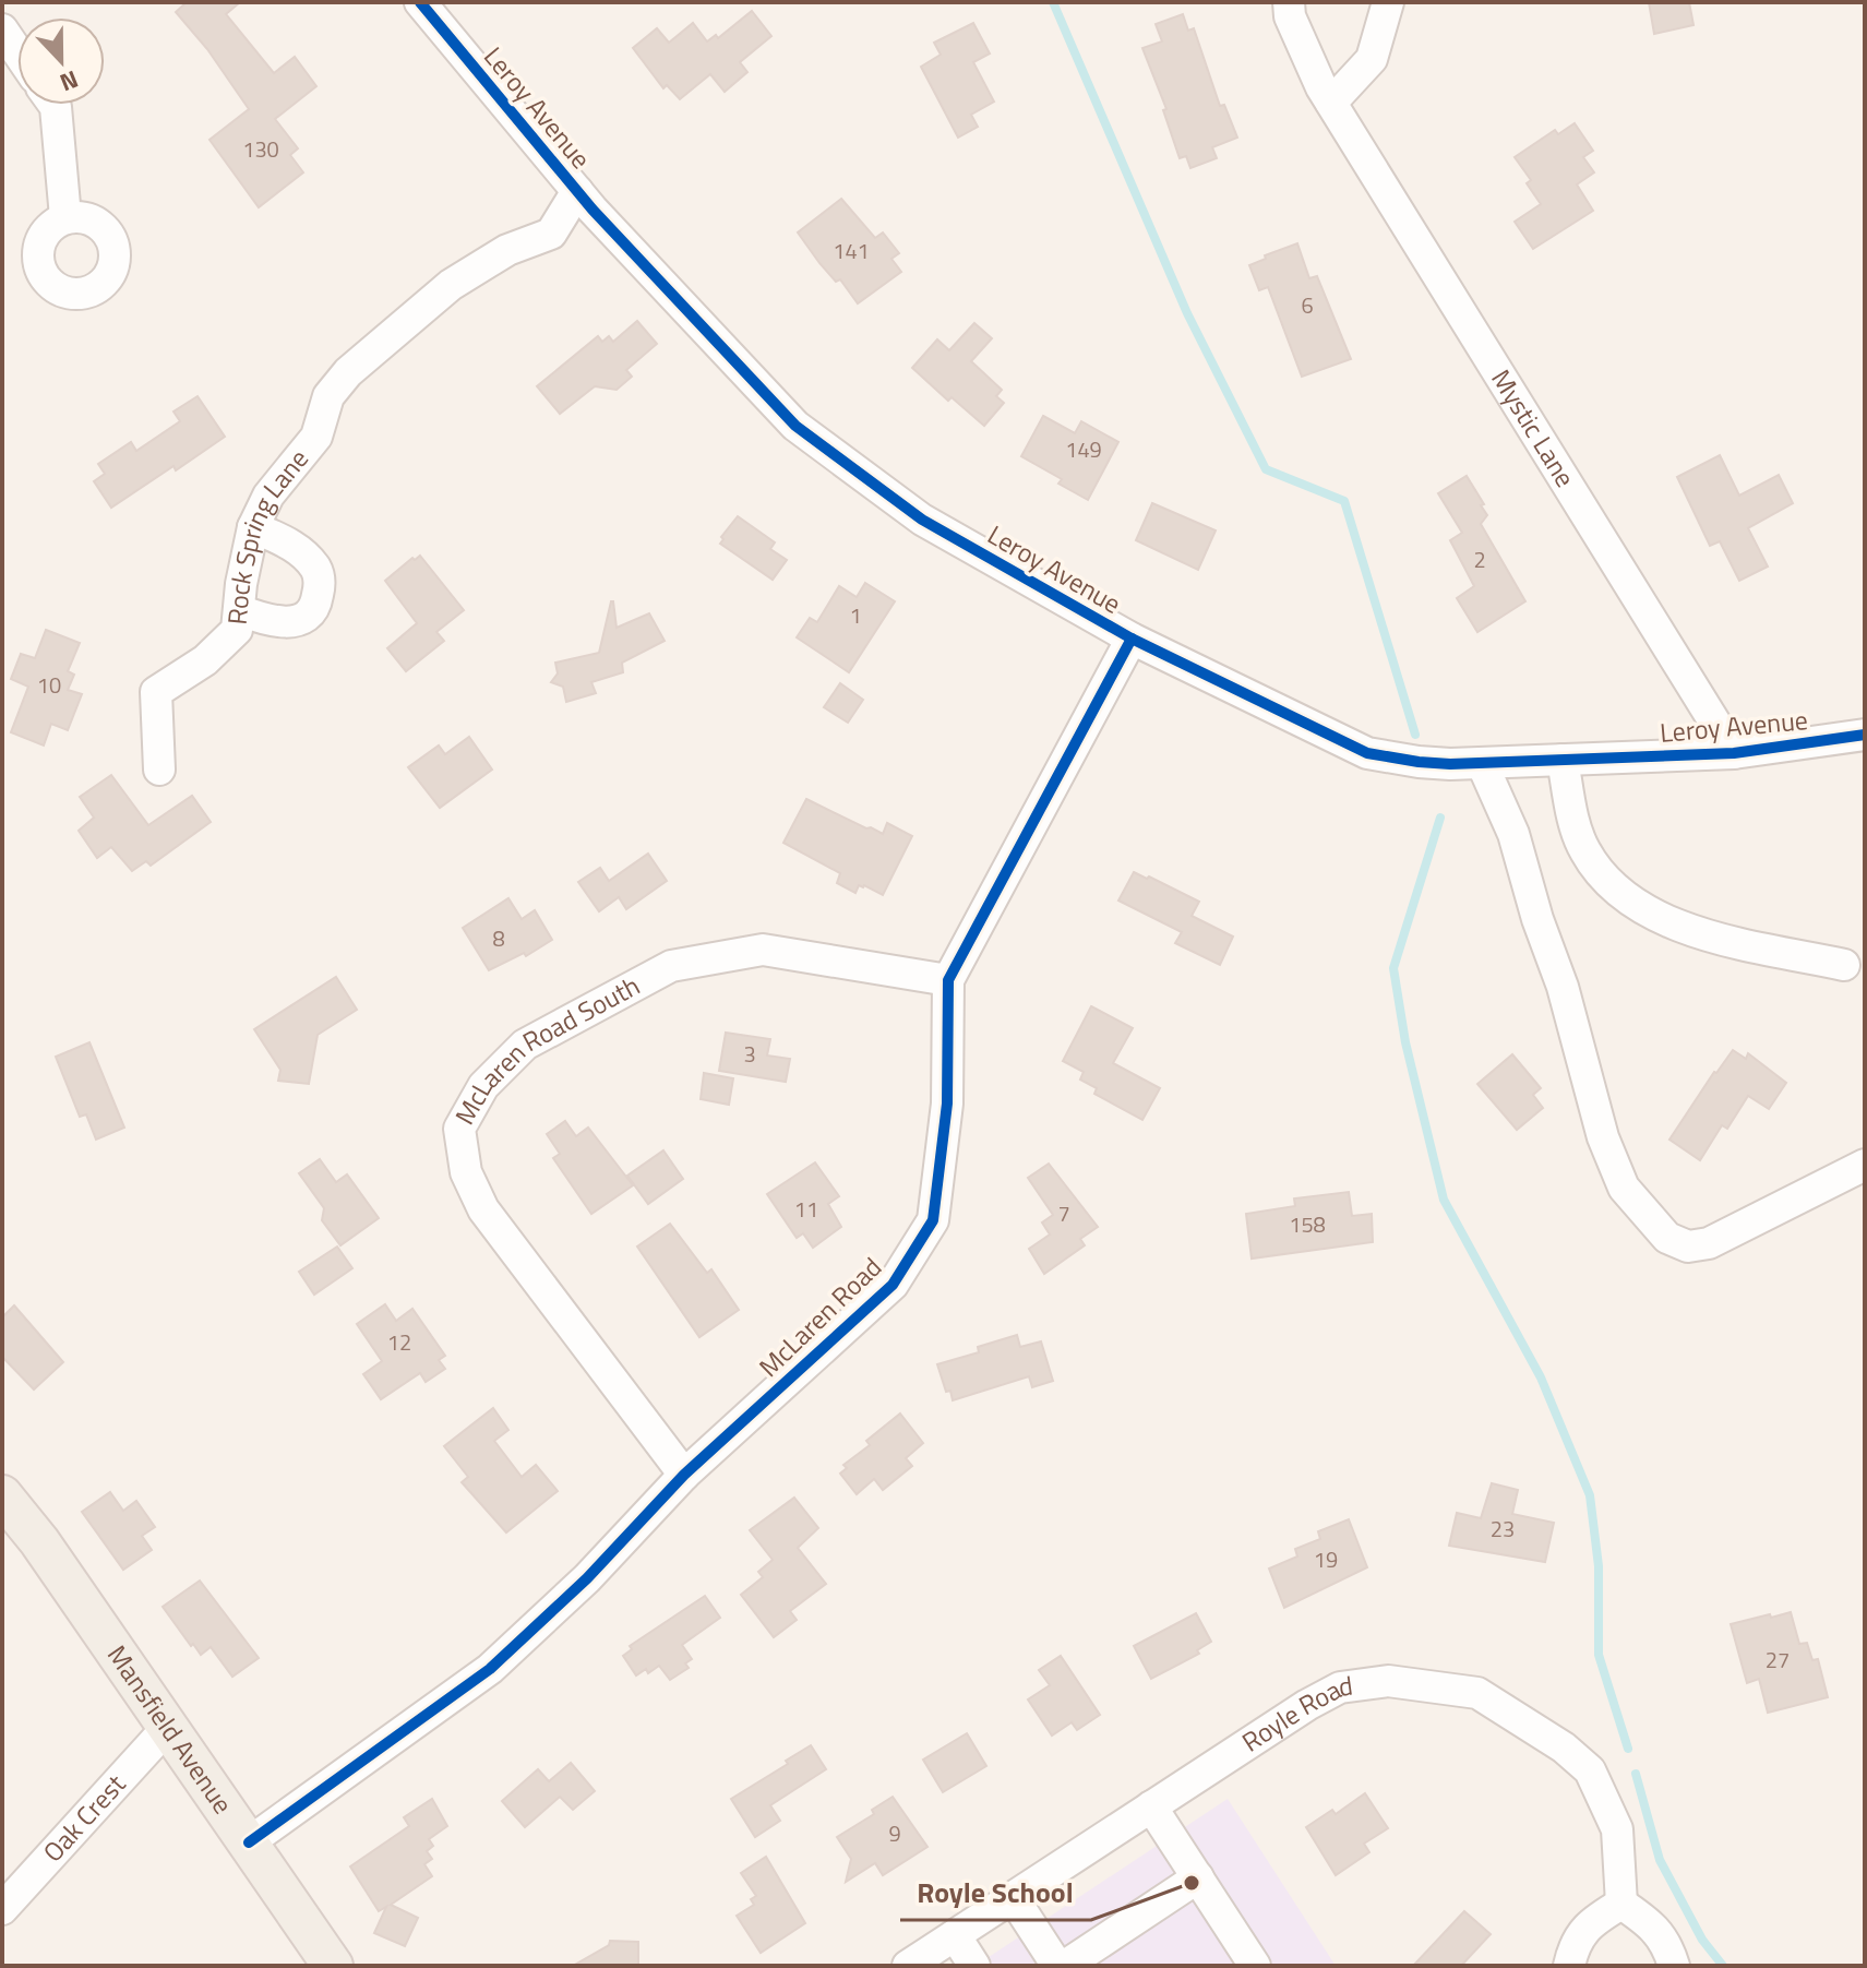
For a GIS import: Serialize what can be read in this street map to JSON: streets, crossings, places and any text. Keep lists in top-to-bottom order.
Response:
{
  "streets": {
    "main road": ["Mansfield Avenue"],
    "street": [
      "Leroy Avenue",
      "Mystic Lane",
      "Rock Spring Lane",
      "McLaren Road South",
      "McLaren Road",
      "Royle Road",
      "Oak Crest"
    ]
  },
  "crossings": [
    ["Leroy Avenue", "Mystic Lane"],
    ["Leroy Avenue", "Rock Spring Lane"],
    ["Leroy Avenue", "McLaren Road"],
    ["McLaren Road South", "McLaren Road"],
    ["McLaren Road", "Mansfield Avenue"],
    ["Mansfield Avenue", "Oak Crest"]
  ],
  "places": ["Royle School"],
  "house_numbers": [
    "130",
    "141",
    "6",
    "149",
    "2",
    "1",
    "10",
    "8",
    "3",
    "11",
    "7",
    "158",
    "12",
    "23",
    "19",
    "27",
    "9"
  ],
  "north": "bottom"
}
